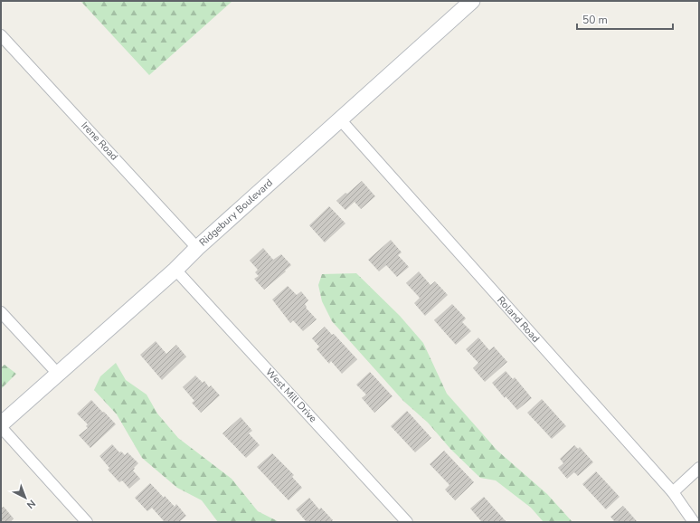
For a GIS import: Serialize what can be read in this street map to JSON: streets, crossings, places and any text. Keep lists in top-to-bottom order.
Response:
{
  "streets": {
    "street": [
      "Irene Road",
      "Ridgebury Boulevard",
      "Roland Road",
      "West Mill Drive"
    ]
  },
  "crossings": [
    ["Irene Road", "Ridgebury Boulevard"],
    ["Ridgebury Boulevard", "Roland Road"],
    ["Ridgebury Boulevard", "West Mill Drive"]
  ],
  "scale_bar": "50 m",
  "north": "bottom right"
}
